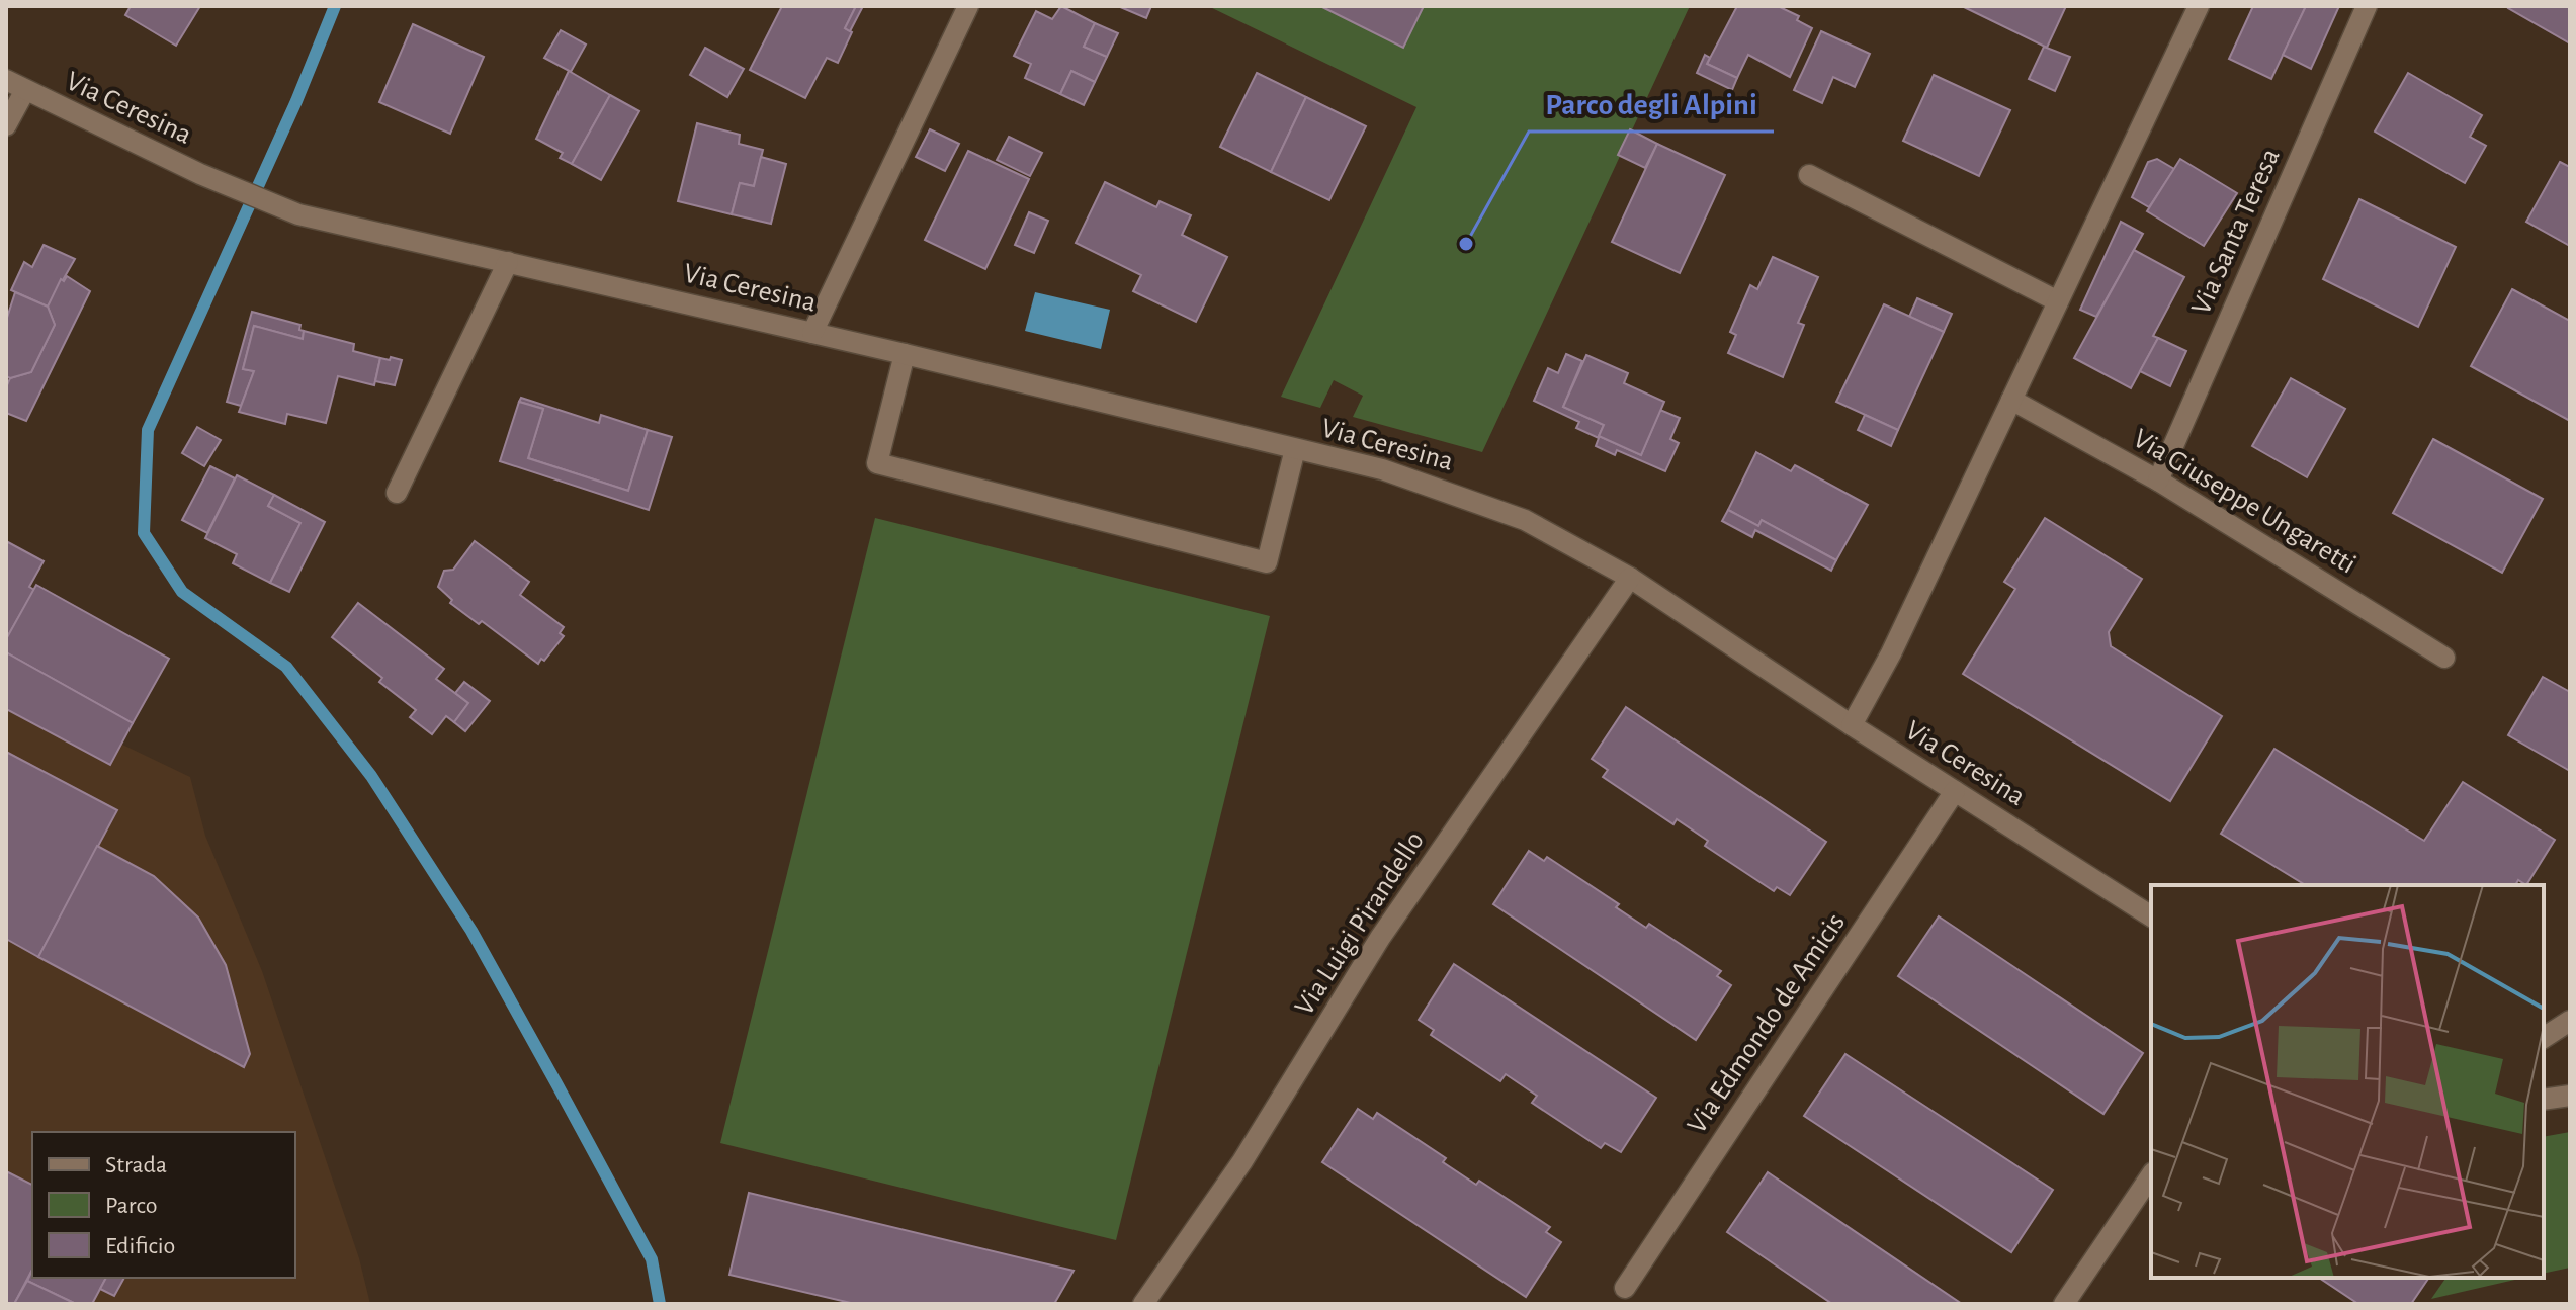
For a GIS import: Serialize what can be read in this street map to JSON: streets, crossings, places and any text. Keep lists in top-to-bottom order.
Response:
{
  "streets": {
    "street": [
      "Via Ceresina",
      "Via Santa Teresa",
      "Via Giuseppe Ungaretti",
      "Via Luigi Pirandello",
      "Via Edmondo de Amicis"
    ]
  },
  "crossings": [
    ["Via Ceresina", "Via Luigi Pirandello"],
    ["Via Ceresina", "Via Edmondo de Amicis"],
    ["Via Santa Teresa", "Via Giuseppe Ungaretti"]
  ],
  "places": ["Parco degli Alpini"],
  "legend": ["Strada", "Parco", "Edificio"]
}
